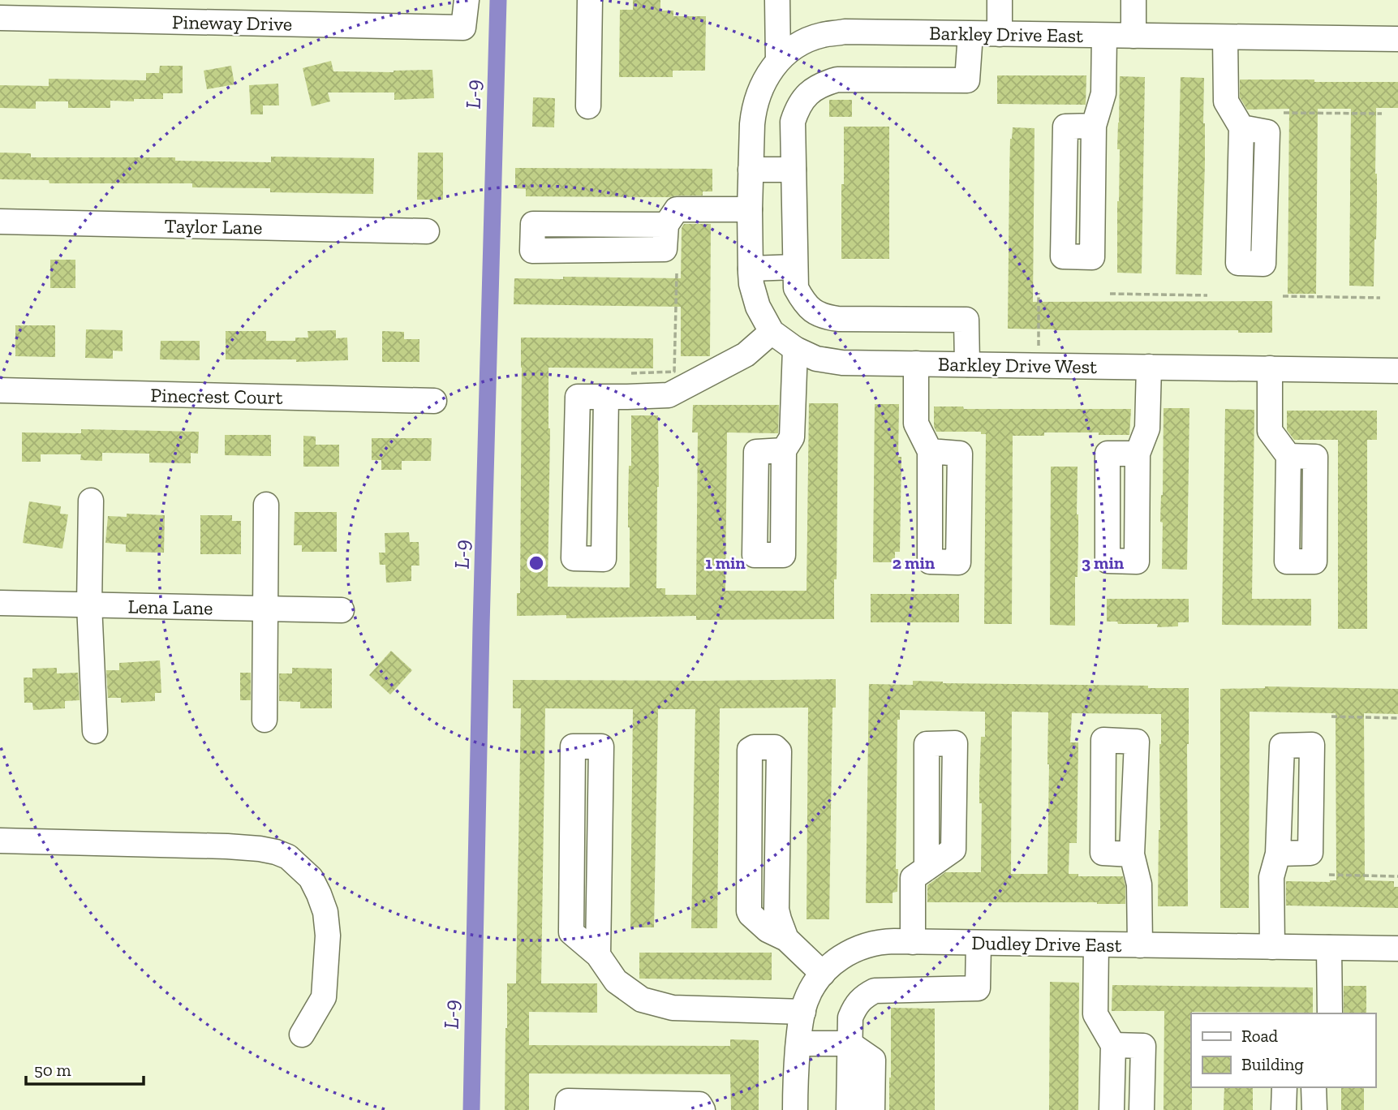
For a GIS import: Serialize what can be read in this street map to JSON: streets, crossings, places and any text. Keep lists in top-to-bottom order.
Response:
{
  "streets": {
    "street": [
      "Pineway Drive",
      "Barkley Drive East",
      "Taylor Lane",
      "Barkley Drive West",
      "Pinecrest Court",
      "Lena Lane",
      "Dudley Drive East"
    ]
  },
  "crossings": [
    ["Barkley Drive East", "Barkley Drive West"]
  ],
  "water": ["L-9"],
  "legend": ["Road", "Building"],
  "scale_bar": "50 m",
  "rings": ["1 min", "2 min", "3 min"]
}
